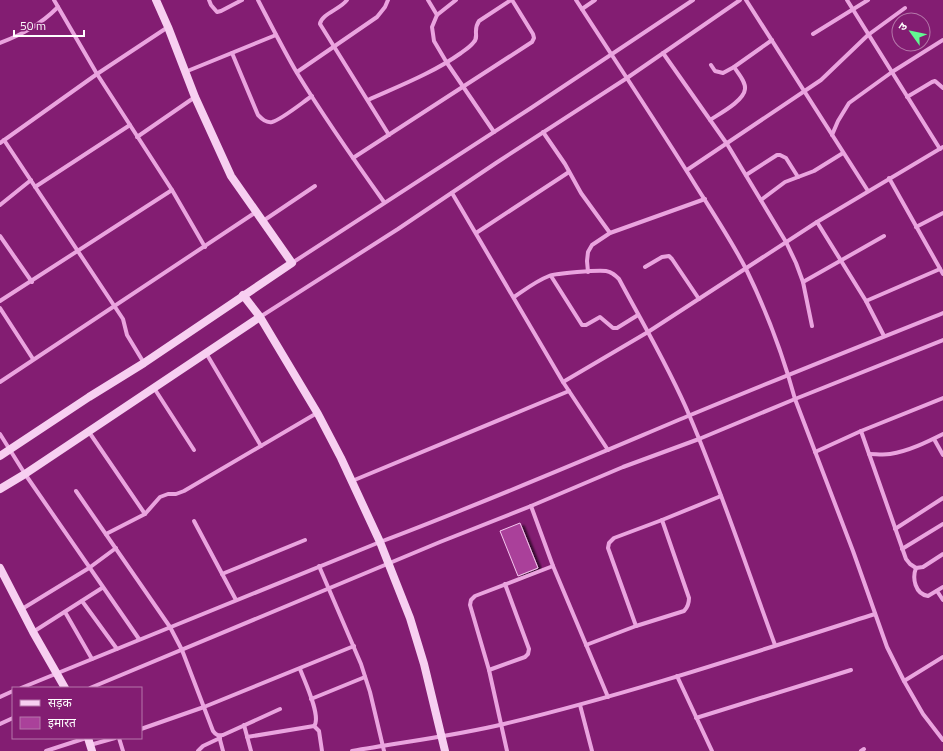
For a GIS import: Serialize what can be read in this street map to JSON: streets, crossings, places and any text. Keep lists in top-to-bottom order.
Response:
{
  "legend": ["सड़क", "इमारत"],
  "scale_bar": "50 m",
  "north": "top left"
}
